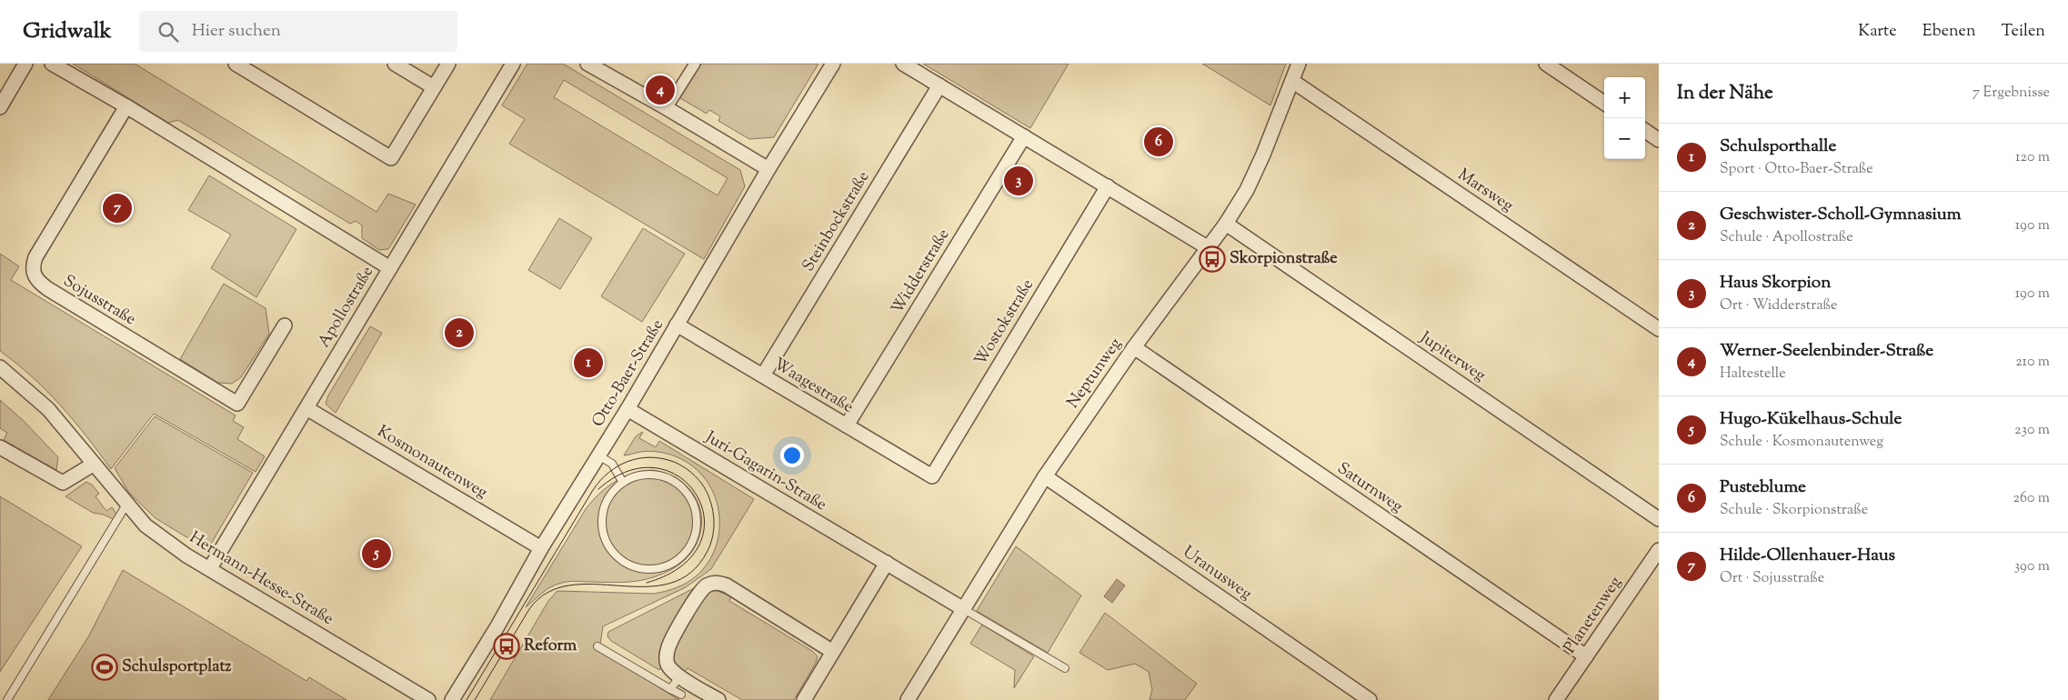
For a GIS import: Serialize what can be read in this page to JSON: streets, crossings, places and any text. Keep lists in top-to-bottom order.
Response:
{
  "streets": {
    "street": [
      "Marsweg",
      "Steinbockstraße",
      "Widderstraße",
      "Sojusstraße",
      "Apollostraße",
      "Wostokstraße",
      "Jupiterweg",
      "Otto-Baer-Straße",
      "Neptunweg",
      "Waagestraße",
      "Kosmonautenweg",
      "Juri-Gagarin-Straße",
      "Saturnweg",
      "Uranusweg",
      "Hermann-Hesse-Straße",
      "Planetenweg"
    ]
  },
  "crossings": [
    ["Marsweg", "Neptunweg"],
    ["Steinbockstraße", "Waagestraße"],
    ["Widderstraße", "Waagestraße"],
    ["Apollostraße", "Kosmonautenweg"],
    ["Apollostraße", "Hermann-Hesse-Straße"],
    ["Wostokstraße", "Waagestraße"],
    ["Jupiterweg", "Neptunweg"],
    ["Otto-Baer-Straße", "Waagestraße"],
    ["Otto-Baer-Straße", "Kosmonautenweg"],
    ["Otto-Baer-Straße", "Juri-Gagarin-Straße"],
    ["Neptunweg", "Juri-Gagarin-Straße"],
    ["Neptunweg", "Saturnweg"],
    ["Neptunweg", "Uranusweg"],
    ["Saturnweg", "Planetenweg"]
  ],
  "places": {
    "bus stop": ["Skorpionstraße", "Reform"],
    "sports": ["Schulsportplatz"]
  },
  "page": {
    "header": "Gridwalk",
    "search": "Hier suchen",
    "nav": ["Karte", "Ebenen", "Teilen"],
    "heading": ["In der Nähe", "7 Ergebnisse"],
    "pins": [
      "4",
      "6",
      "3",
      "7",
      "2",
      "1",
      "5"
    ],
    "map_buttons": ["+", "−"],
    "list": [
      {
        "mark": "1",
        "name": "Schulsporthalle",
        "note": "Sport · Otto-Baer-Straße",
        "value": "120 m"
      },
      {
        "mark": "2",
        "name": "Geschwister-Scholl-Gymnasium",
        "note": "Schule · Apollostraße",
        "value": "190 m"
      },
      {
        "mark": "3",
        "name": "Haus Skorpion",
        "note": "Ort · Widderstraße",
        "value": "190 m"
      },
      {
        "mark": "4",
        "name": "Werner-Seelenbinder-Straße",
        "note": "Haltestelle",
        "value": "210 m"
      },
      {
        "mark": "5",
        "name": "Hugo-Kükelhaus-Schule",
        "note": "Schule · Kosmonautenweg",
        "value": "230 m"
      },
      {
        "mark": "6",
        "name": "Pusteblume",
        "note": "Schule · Skorpionstraße",
        "value": "260 m"
      },
      {
        "mark": "7",
        "name": "Hilde-Ollenhauer-Haus",
        "note": "Ort · Sojusstraße",
        "value": "390 m"
      }
    ]
  }
}
